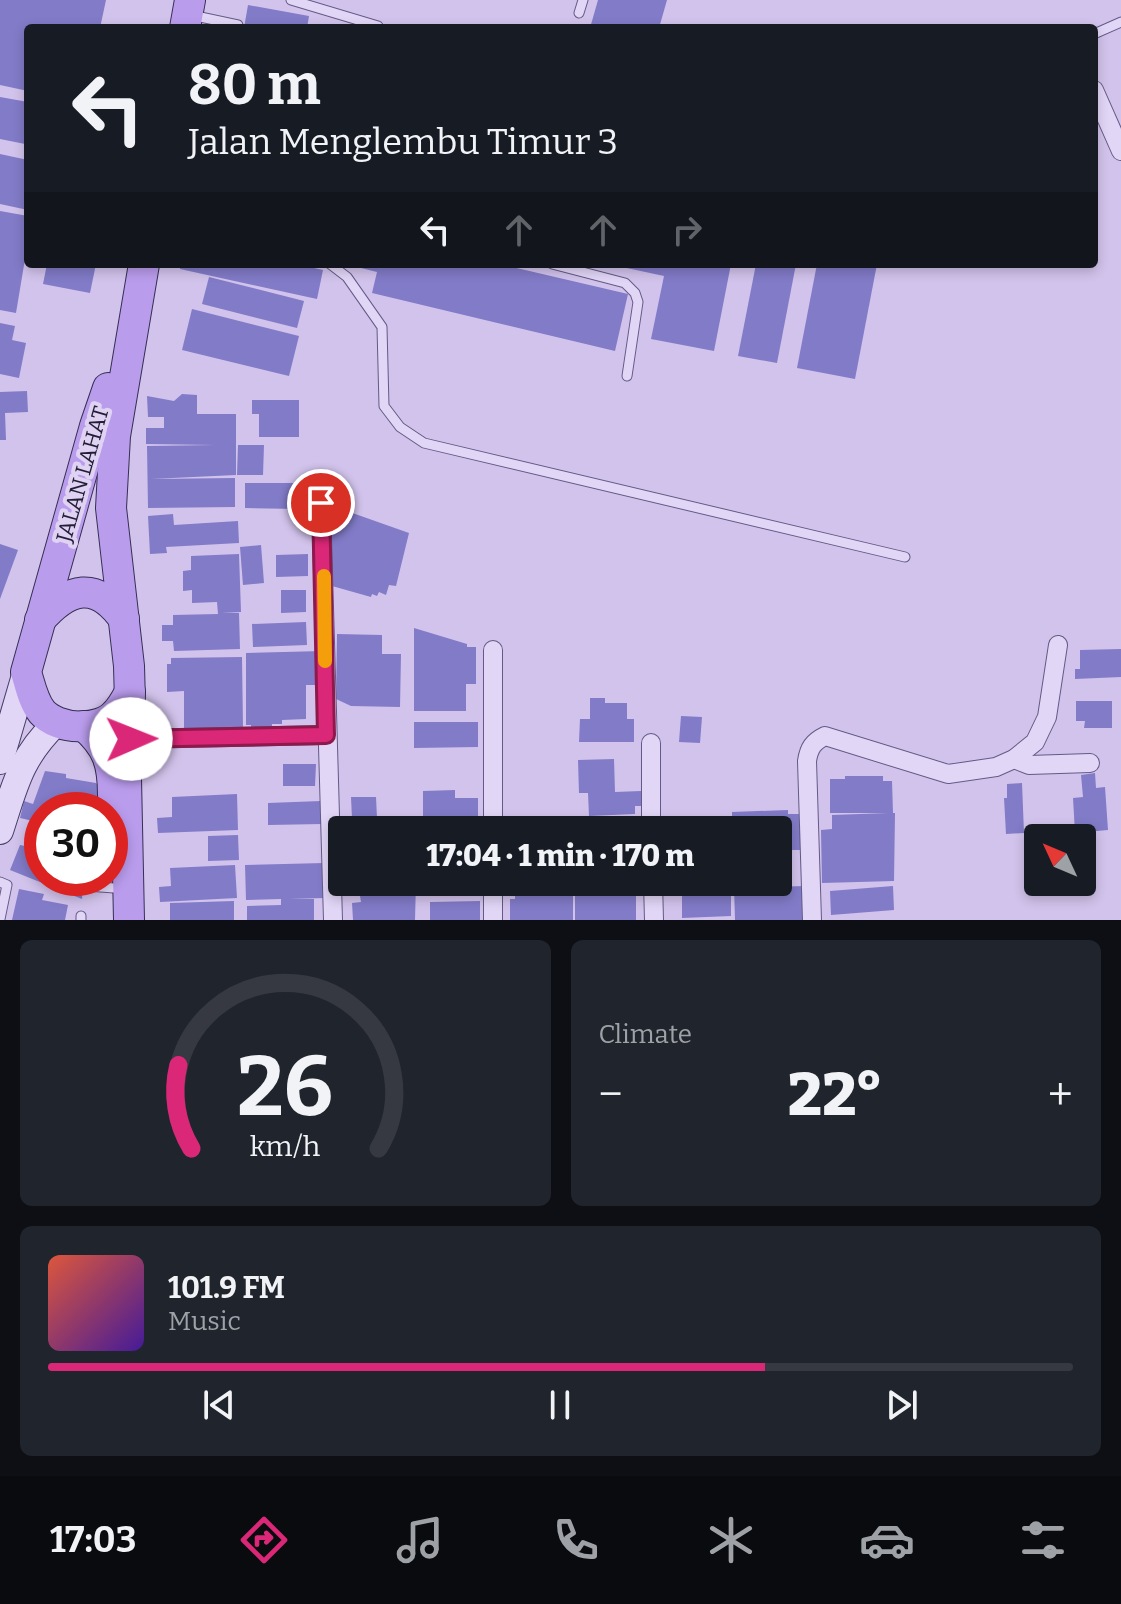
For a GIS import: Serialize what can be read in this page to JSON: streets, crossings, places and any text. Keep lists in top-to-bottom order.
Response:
{
  "streets": {
    "main road": ["JALAN LAHAT"]
  },
  "north": "top left",
  "page": {
    "turn": ["80 m", "Jalan Menglembu Timur 3"],
    "limit": "30",
    "trip": "17:04 · 1 min · 170 m",
    "tile": "Climate",
    "heat": ["−", "22°", "+"],
    "song": ["101.9 FM", "Music"],
    "tabs": "17:03",
    "gauge": ["26", "km/h"]
  }
}
